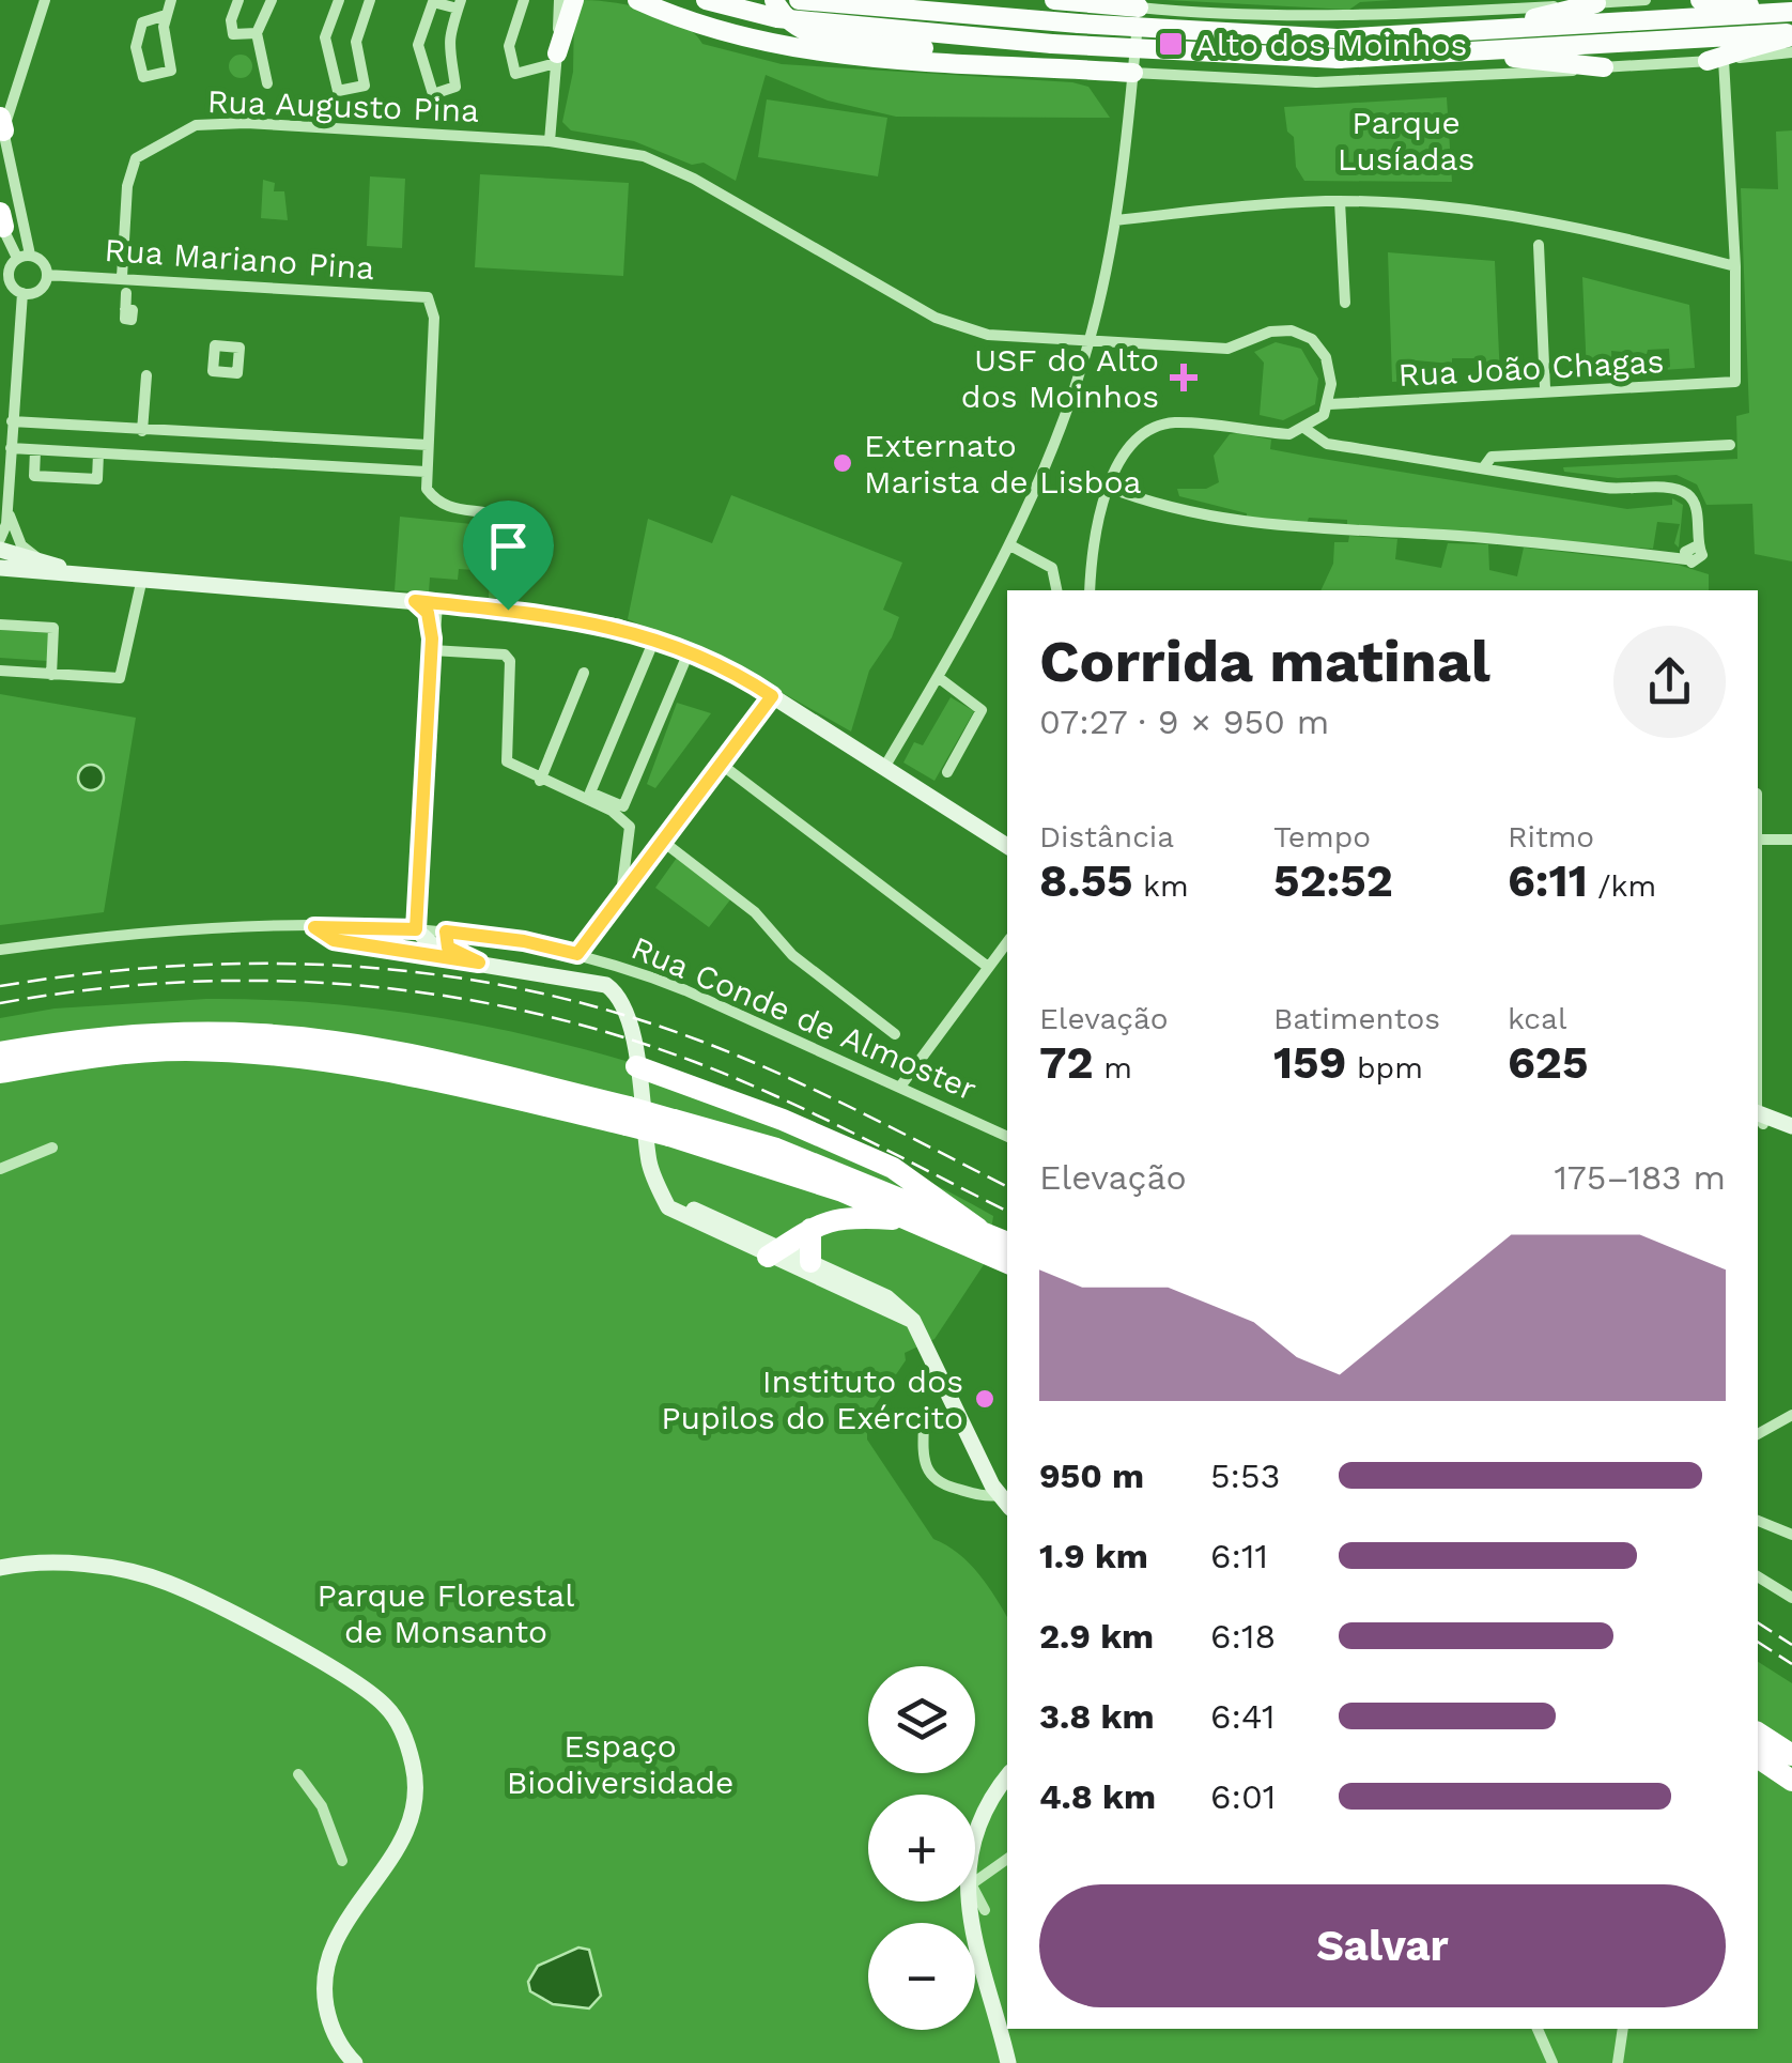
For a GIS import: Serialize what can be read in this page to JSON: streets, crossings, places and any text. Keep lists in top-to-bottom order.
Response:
{
  "streets": {
    "street": [
      "Rua Augusto Pina",
      "Rua Mariano Pina",
      "Rua João Chagas",
      "Rua Conde de Almoster"
    ]
  },
  "crossings": [
    ["Rua Augusto Pina", "Rua Mariano Pina"]
  ],
  "parks": ["Parque Lusíadas", "Parque Florestal de Monsanto", "Espaço Biodiversidade"],
  "places": {
    "transit": ["Alto dos Moinhos"],
    "health": ["USF do Alto dos Moinhos"],
    "other": ["Externato Marista de Lisboa", "Instituto dos Pupilos do Exército"]
  },
  "page": {
    "heading": ["Corrida matinal", "07:27 · 9 × 950 m"],
    "stats": [
      ["Distância", "8.55 km"],
      ["Tempo", "52:52"],
      ["Ritmo", "6:11 /km"],
      ["Elevação", "72 m"],
      ["Batimentos", "159 bpm"],
      ["kcal", "625"]
    ],
    "chart": ["Elevação", "175–183 m"],
    "list": [
      {
        "name": "950 m",
        "note": "5:53"
      },
      {
        "name": "1.9 km",
        "note": "6:11"
      },
      {
        "name": "2.9 km",
        "note": "6:18"
      },
      {
        "name": "3.8 km",
        "note": "6:41"
      },
      {
        "name": "4.8 km",
        "note": "6:01"
      }
    ],
    "map_buttons": ["+", "−"],
    "buttons": "Salvar"
  }
}
